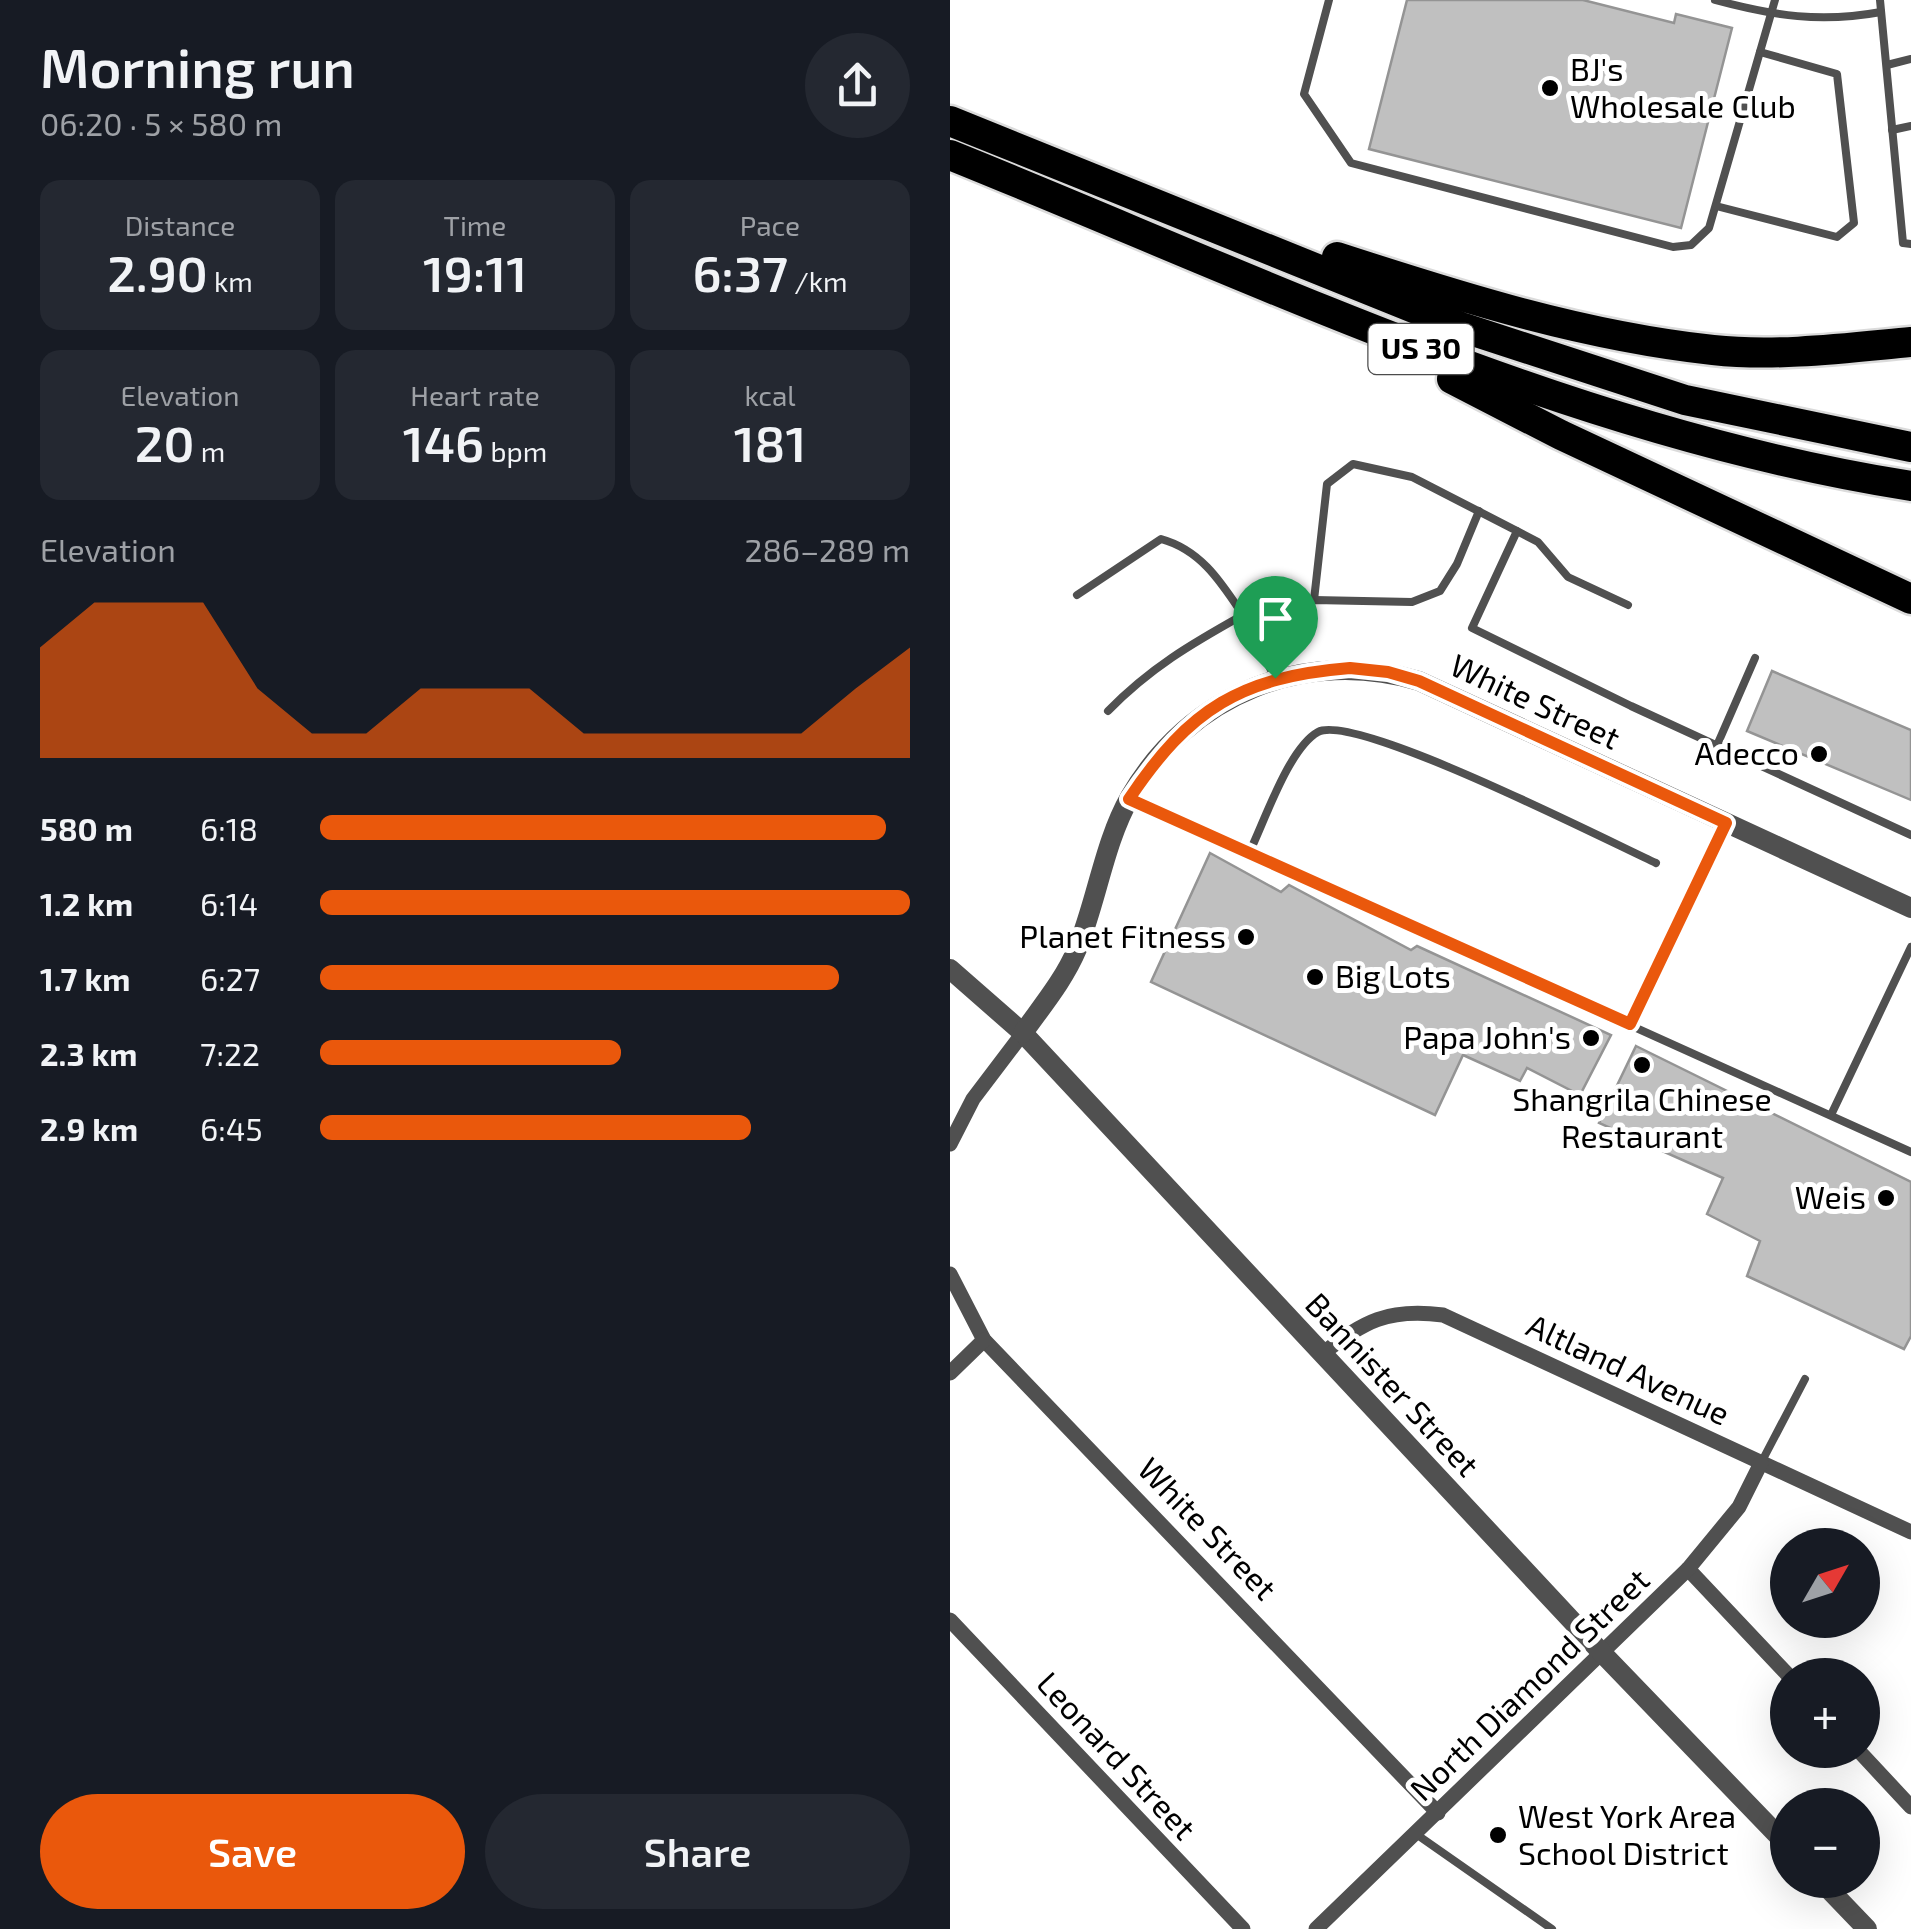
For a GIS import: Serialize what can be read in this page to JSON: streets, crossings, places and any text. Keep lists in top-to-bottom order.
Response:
{
  "streets": {
    "highway": ["US 30"],
    "street": [
      "White Street",
      "Altland Avenue",
      "Bannister Street",
      "North Diamond Street",
      "Leonard Street"
    ]
  },
  "crossings": [
    ["White Street", "Bannister Street"],
    ["White Street", "North Diamond Street"],
    ["Altland Avenue", "Bannister Street"],
    ["Altland Avenue", "North Diamond Street"],
    ["Bannister Street", "North Diamond Street"]
  ],
  "places": [
    "BJ's Wholesale Club",
    "Adecco",
    "Planet Fitness",
    "Big Lots",
    "Papa John's",
    "Shangrila Chinese Restaurant",
    "Weis",
    "West York Area School District"
  ],
  "north": "top right",
  "page": {
    "heading": ["Morning run", "06:20 · 5 × 580 m"],
    "stats": [
      ["Distance", "2.90 km"],
      ["Time", "19:11"],
      ["Pace", "6:37 /km"],
      ["Elevation", "20 m"],
      ["Heart rate", "146 bpm"],
      ["kcal", "181"]
    ],
    "chart": ["Elevation", "286–289 m"],
    "list": [
      {
        "name": "580 m",
        "note": "6:18"
      },
      {
        "name": "1.2 km",
        "note": "6:14"
      },
      {
        "name": "1.7 km",
        "note": "6:27"
      },
      {
        "name": "2.3 km",
        "note": "7:22"
      },
      {
        "name": "2.9 km",
        "note": "6:45"
      }
    ],
    "map_buttons": ["+", "−"],
    "buttons": ["Save", "Share"]
  }
}
